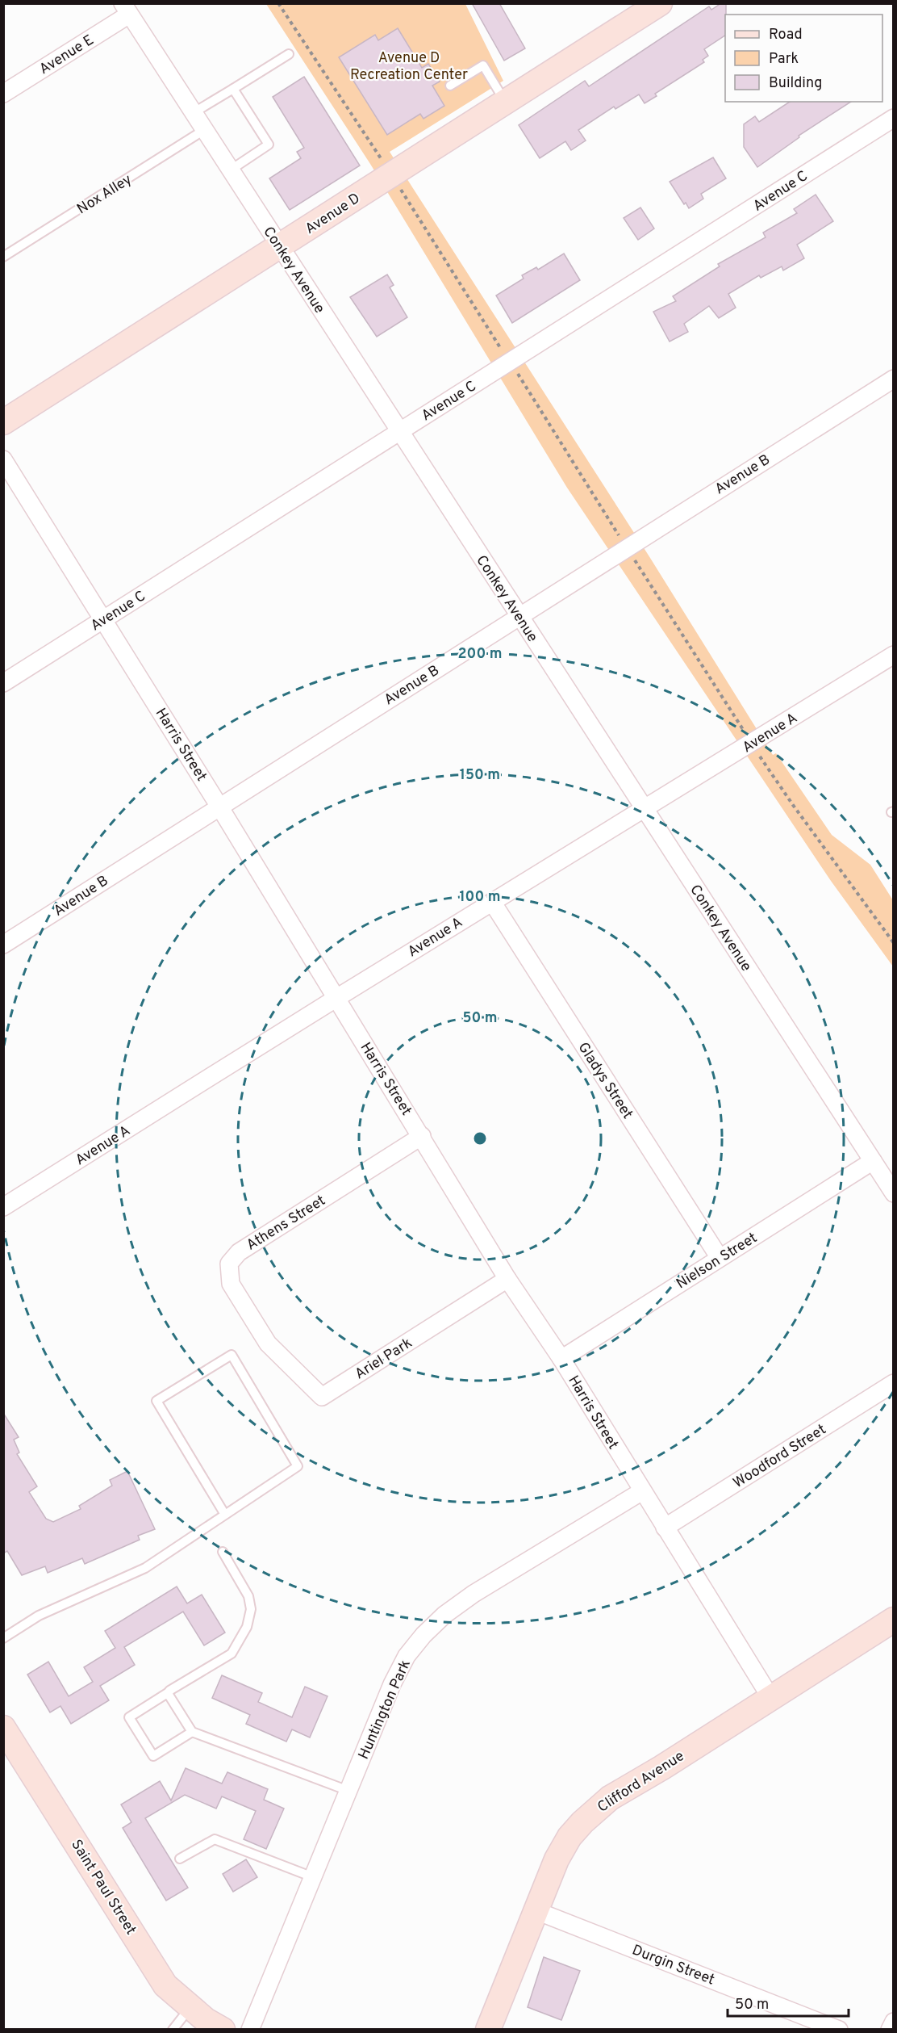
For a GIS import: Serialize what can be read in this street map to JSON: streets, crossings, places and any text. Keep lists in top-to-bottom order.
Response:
{
  "streets": {
    "main road": ["Avenue D", "Clifford Avenue", "Saint Paul Street"],
    "street": [
      "Avenue E",
      "Avenue C",
      "Conkey Avenue",
      "Avenue B",
      "Avenue A",
      "Harris Street",
      "Gladys Street",
      "Athens Street",
      "Nielson Street",
      "Ariel Park",
      "Woodford Street",
      "Huntington Park",
      "Durgin Street"
    ],
    "lane": ["Nox Alley"]
  },
  "crossings": [
    ["Avenue E", "Conkey Avenue"],
    ["Avenue C", "Conkey Avenue"],
    ["Avenue C", "Harris Street"],
    ["Nox Alley", "Conkey Avenue"],
    ["Avenue D", "Conkey Avenue"],
    ["Conkey Avenue", "Avenue B"],
    ["Conkey Avenue", "Avenue A"],
    ["Conkey Avenue", "Nielson Street"],
    ["Avenue B", "Harris Street"],
    ["Avenue A", "Harris Street"],
    ["Avenue A", "Gladys Street"],
    ["Harris Street", "Athens Street"],
    ["Harris Street", "Nielson Street"],
    ["Harris Street", "Ariel Park"],
    ["Harris Street", "Woodford Street"],
    ["Harris Street", "Huntington Park"],
    ["Harris Street", "Clifford Avenue"],
    ["Gladys Street", "Nielson Street"],
    ["Athens Street", "Ariel Park"],
    ["Clifford Avenue", "Durgin Street"]
  ],
  "parks": ["Avenue D Recreation Center"],
  "legend": ["Road", "Park", "Building"],
  "scale_bar": "50 m",
  "rings": [
    "200 m",
    "150 m",
    "100 m",
    "50 m"
  ]
}
